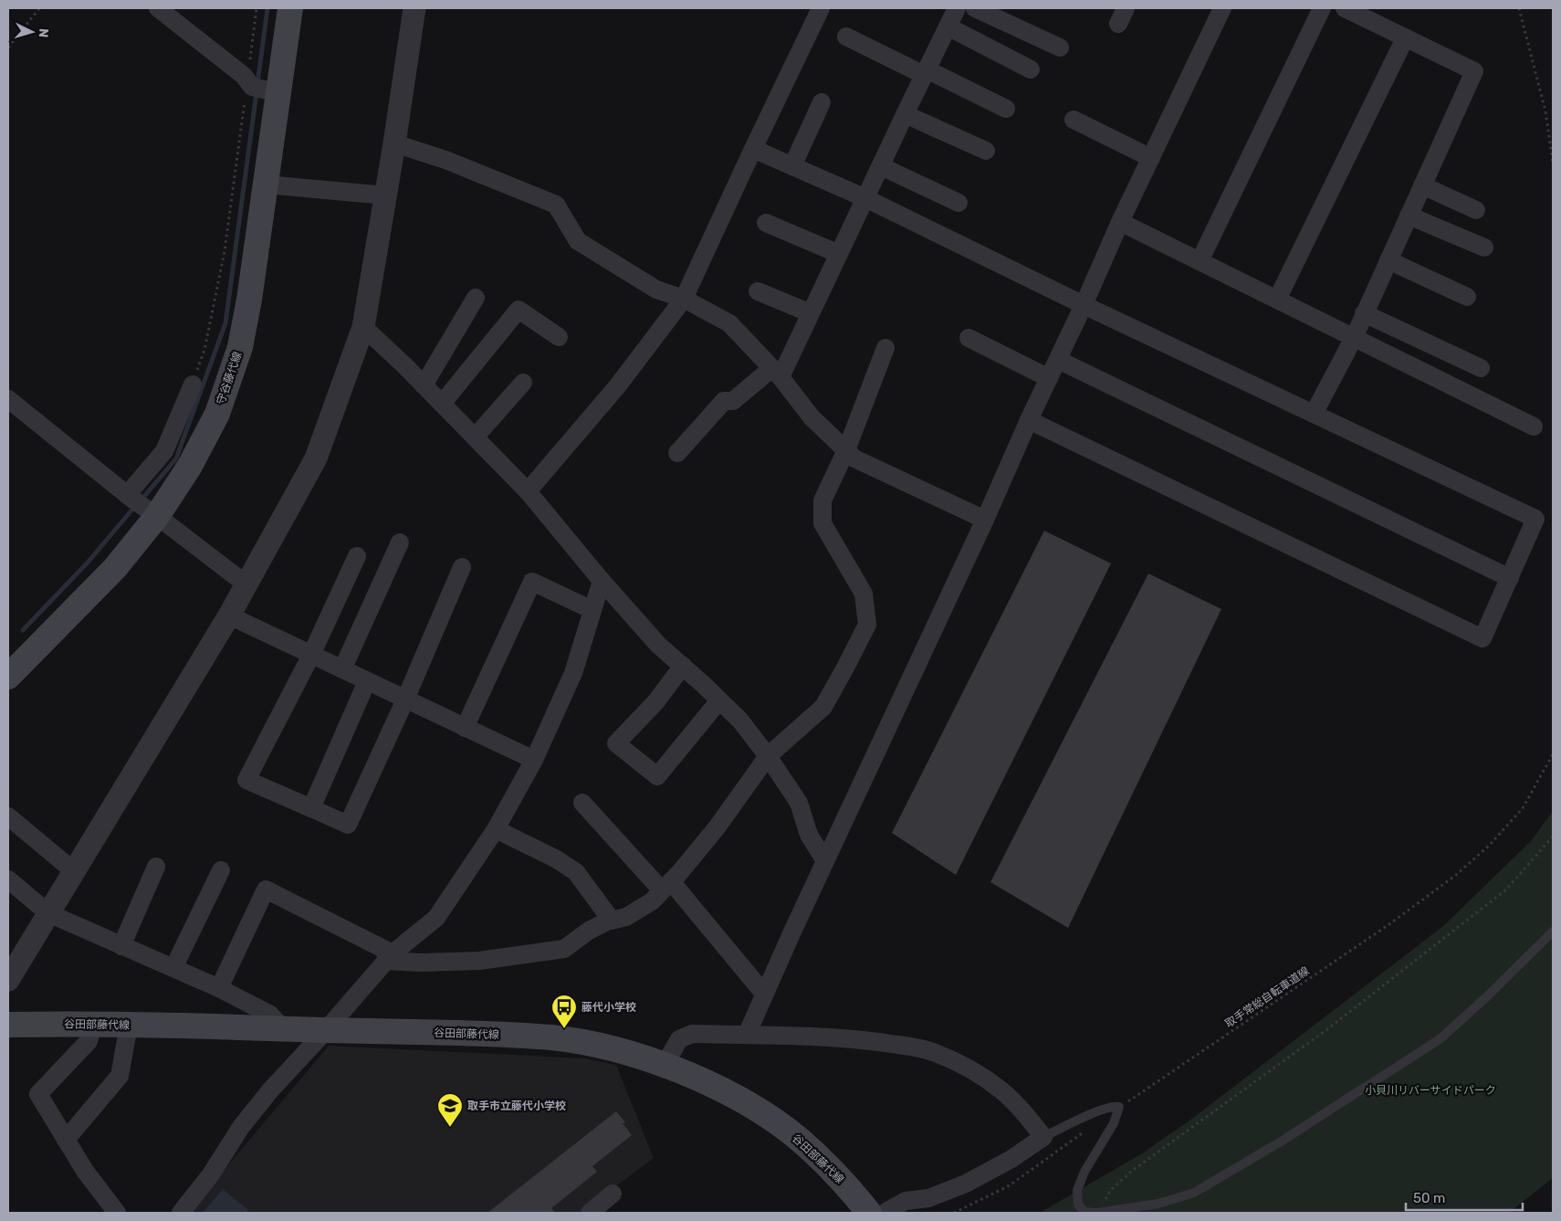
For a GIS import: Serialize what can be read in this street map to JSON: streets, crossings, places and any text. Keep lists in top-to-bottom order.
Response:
{
  "streets": {
    "main road": ["守谷藤代線", "谷田部藤代線"],
    "path": ["取手常総自転車道線"]
  },
  "parks": ["小貝川リバーサイドパーク"],
  "places": {
    "bus stop": ["藤代小学校"],
    "school or university": ["取手市立藤代小学校"]
  },
  "scale_bar": "50 m",
  "north": "right"
}
